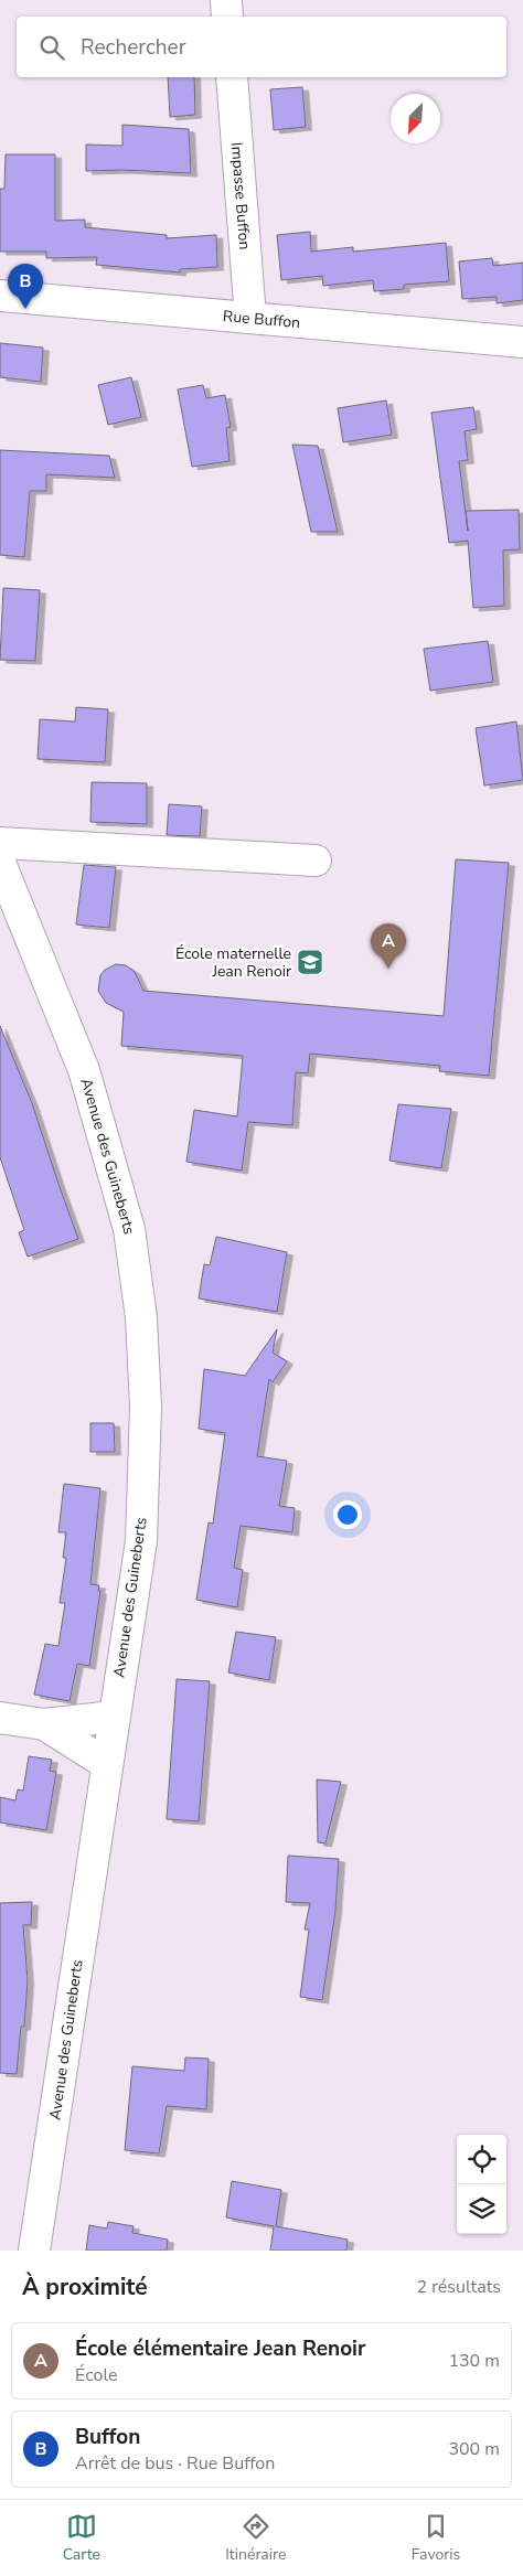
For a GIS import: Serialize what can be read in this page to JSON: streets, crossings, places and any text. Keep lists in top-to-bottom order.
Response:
{
  "streets": {
    "street": ["Impasse Buffon", "Rue Buffon", "Avenue des Guineberts"]
  },
  "crossings": [
    ["Impasse Buffon", "Rue Buffon"]
  ],
  "places": {
    "school or university": ["École maternelle Jean Renoir"]
  },
  "north": "bottom left",
  "page": {
    "search": "Rechercher",
    "pins": ["B", "A"],
    "heading": ["À proximité", "2 résultats"],
    "list": [
      {
        "mark": "A",
        "name": "École élémentaire Jean Renoir",
        "note": "École",
        "value": "130 m"
      },
      {
        "mark": "B",
        "name": "Buffon",
        "note": "Arrêt de bus · Rue Buffon",
        "value": "300 m"
      }
    ],
    "nav": ["Carte", "Itinéraire", "Favoris"]
  }
}
